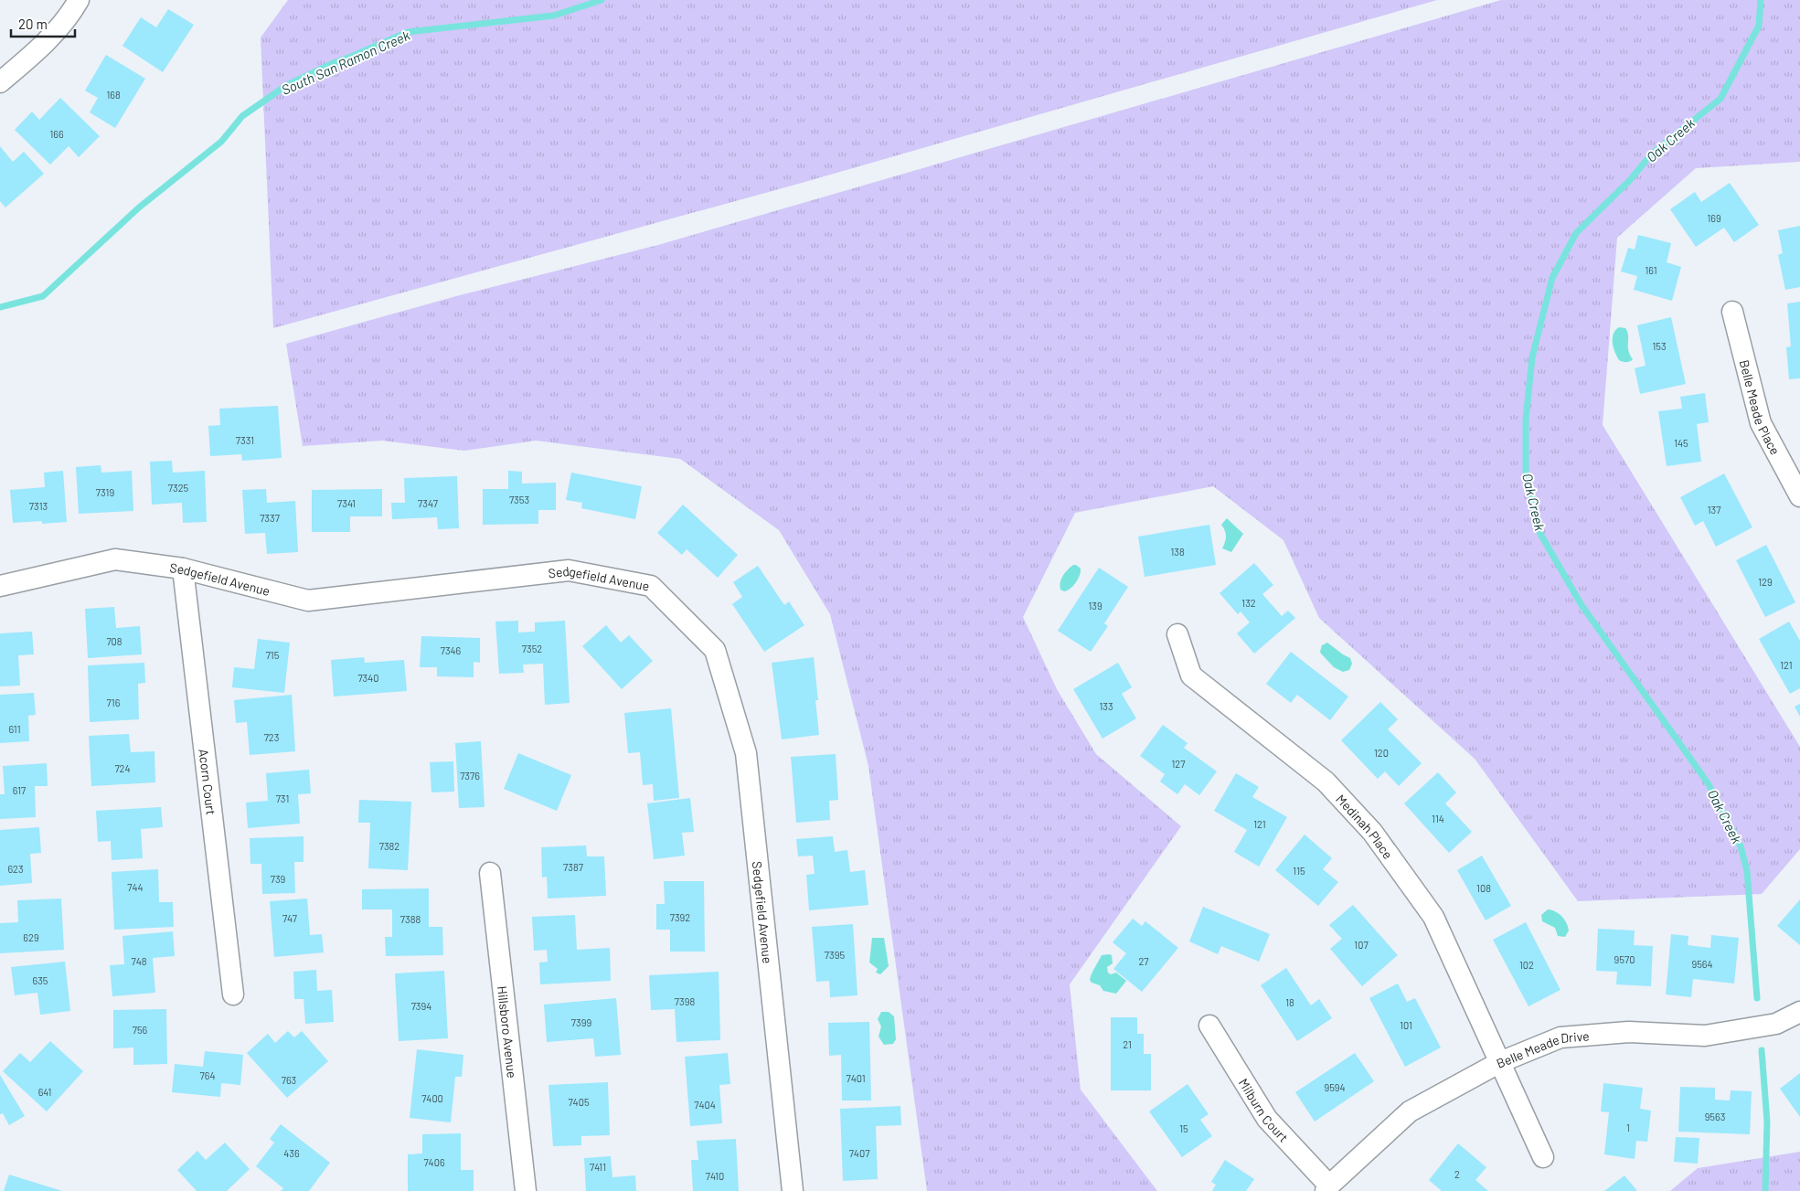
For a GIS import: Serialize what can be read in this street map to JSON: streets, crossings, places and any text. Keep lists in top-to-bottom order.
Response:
{
  "streets": {
    "street": [
      "Belle Meade Place",
      "Sedgefield Avenue",
      "Acorn Court",
      "Medinah Place",
      "Hillsboro Avenue",
      "Belle Meade Drive",
      "Milburn Court"
    ]
  },
  "crossings": [
    ["Sedgefield Avenue", "Acorn Court"],
    ["Medinah Place", "Belle Meade Drive"],
    ["Belle Meade Drive", "Milburn Court"]
  ],
  "water": ["South San Ramon Creek", "Oak Creek"],
  "house_numbers": [
    "168",
    "166",
    "169",
    "161",
    "153",
    "7331",
    "145",
    "7325",
    "7319",
    "7353",
    "7341",
    "7347",
    "7313",
    "137",
    "7337",
    "138",
    "129",
    "132",
    "139",
    "708",
    "7352",
    "7346",
    "715",
    "121",
    "7340",
    "716",
    "133",
    "611",
    "723",
    "120",
    "127",
    "724",
    "7376",
    "617",
    "731",
    "114",
    "121",
    "7382",
    "7387",
    "623",
    "115",
    "739",
    "744",
    "108",
    "7392",
    "747",
    "7388",
    "629",
    "107",
    "7395",
    "9570",
    "748",
    "27",
    "9564",
    "102",
    "635",
    "7398",
    "18",
    "7394",
    "7399",
    "101",
    "756",
    "21",
    "764",
    "7401",
    "763",
    "9594",
    "641",
    "7400",
    "7405",
    "7404",
    "9563",
    "1",
    "15",
    "436",
    "7407",
    "7406",
    "7411",
    "2",
    "7410"
  ],
  "scale_bar": "20 m"
}
